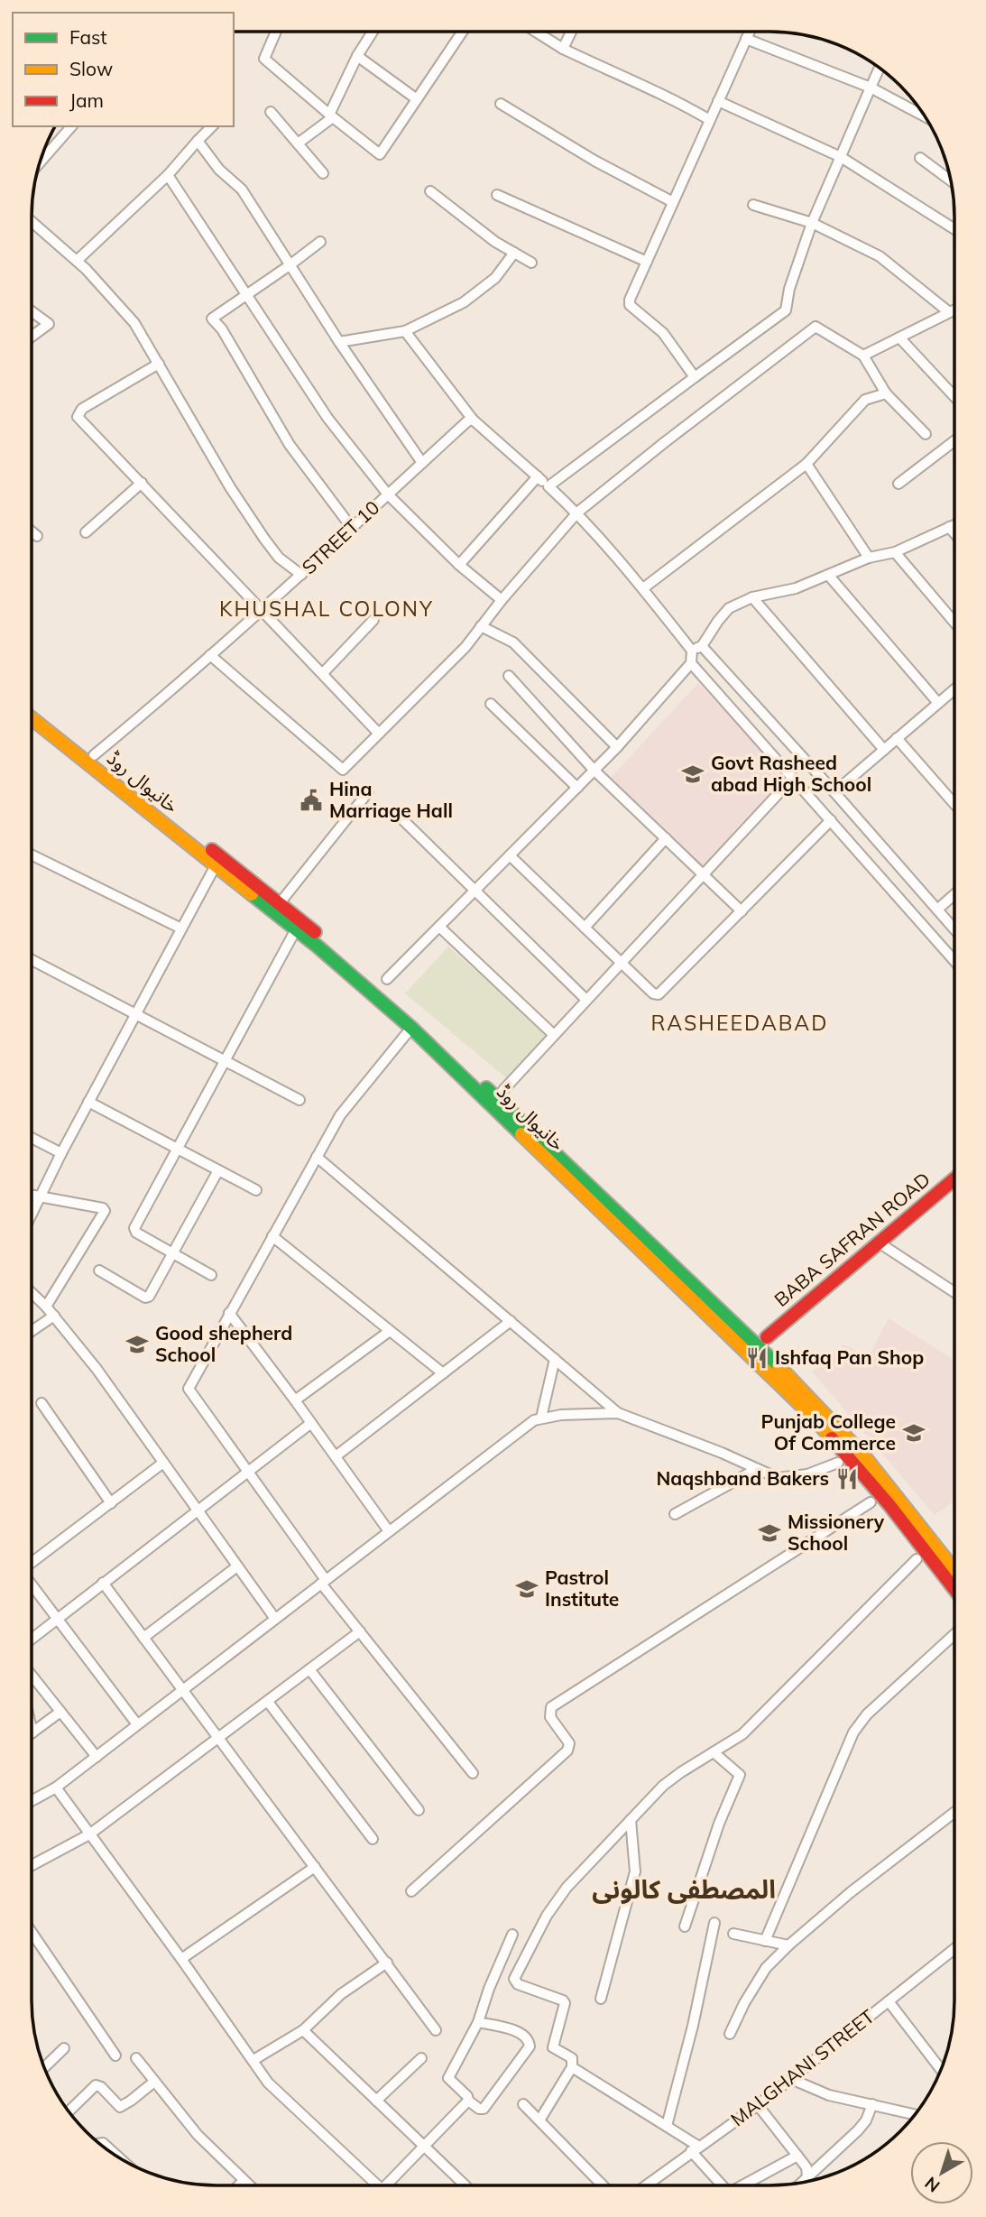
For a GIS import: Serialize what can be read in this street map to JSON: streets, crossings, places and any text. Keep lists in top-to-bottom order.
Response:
{
  "streets": {
    "main road": ["خانیوال روڈ", "BABA SAFRAN ROAD"],
    "street": ["STREET 10", "MALGHANI STREET"]
  },
  "crossings": [
    ["STREET 10", "خانیوال روڈ"]
  ],
  "districts": ["KHUSHAL COLONY", "RASHEEDABAD", "المصطفی کالونی"],
  "places": {
    "school or university": [
      "Govt Rasheed abad High School",
      "Good shepherd School",
      "Punjab College Of Commerce",
      "Missionery School",
      "Pastrol Institute"
    ],
    "public building": ["Hina Marriage Hall"],
    "restaurant": ["Ishfaq Pan Shop", "Naqshband Bakers"]
  },
  "legend": ["Fast", "Slow", "Jam"],
  "north": "bottom left"
}
